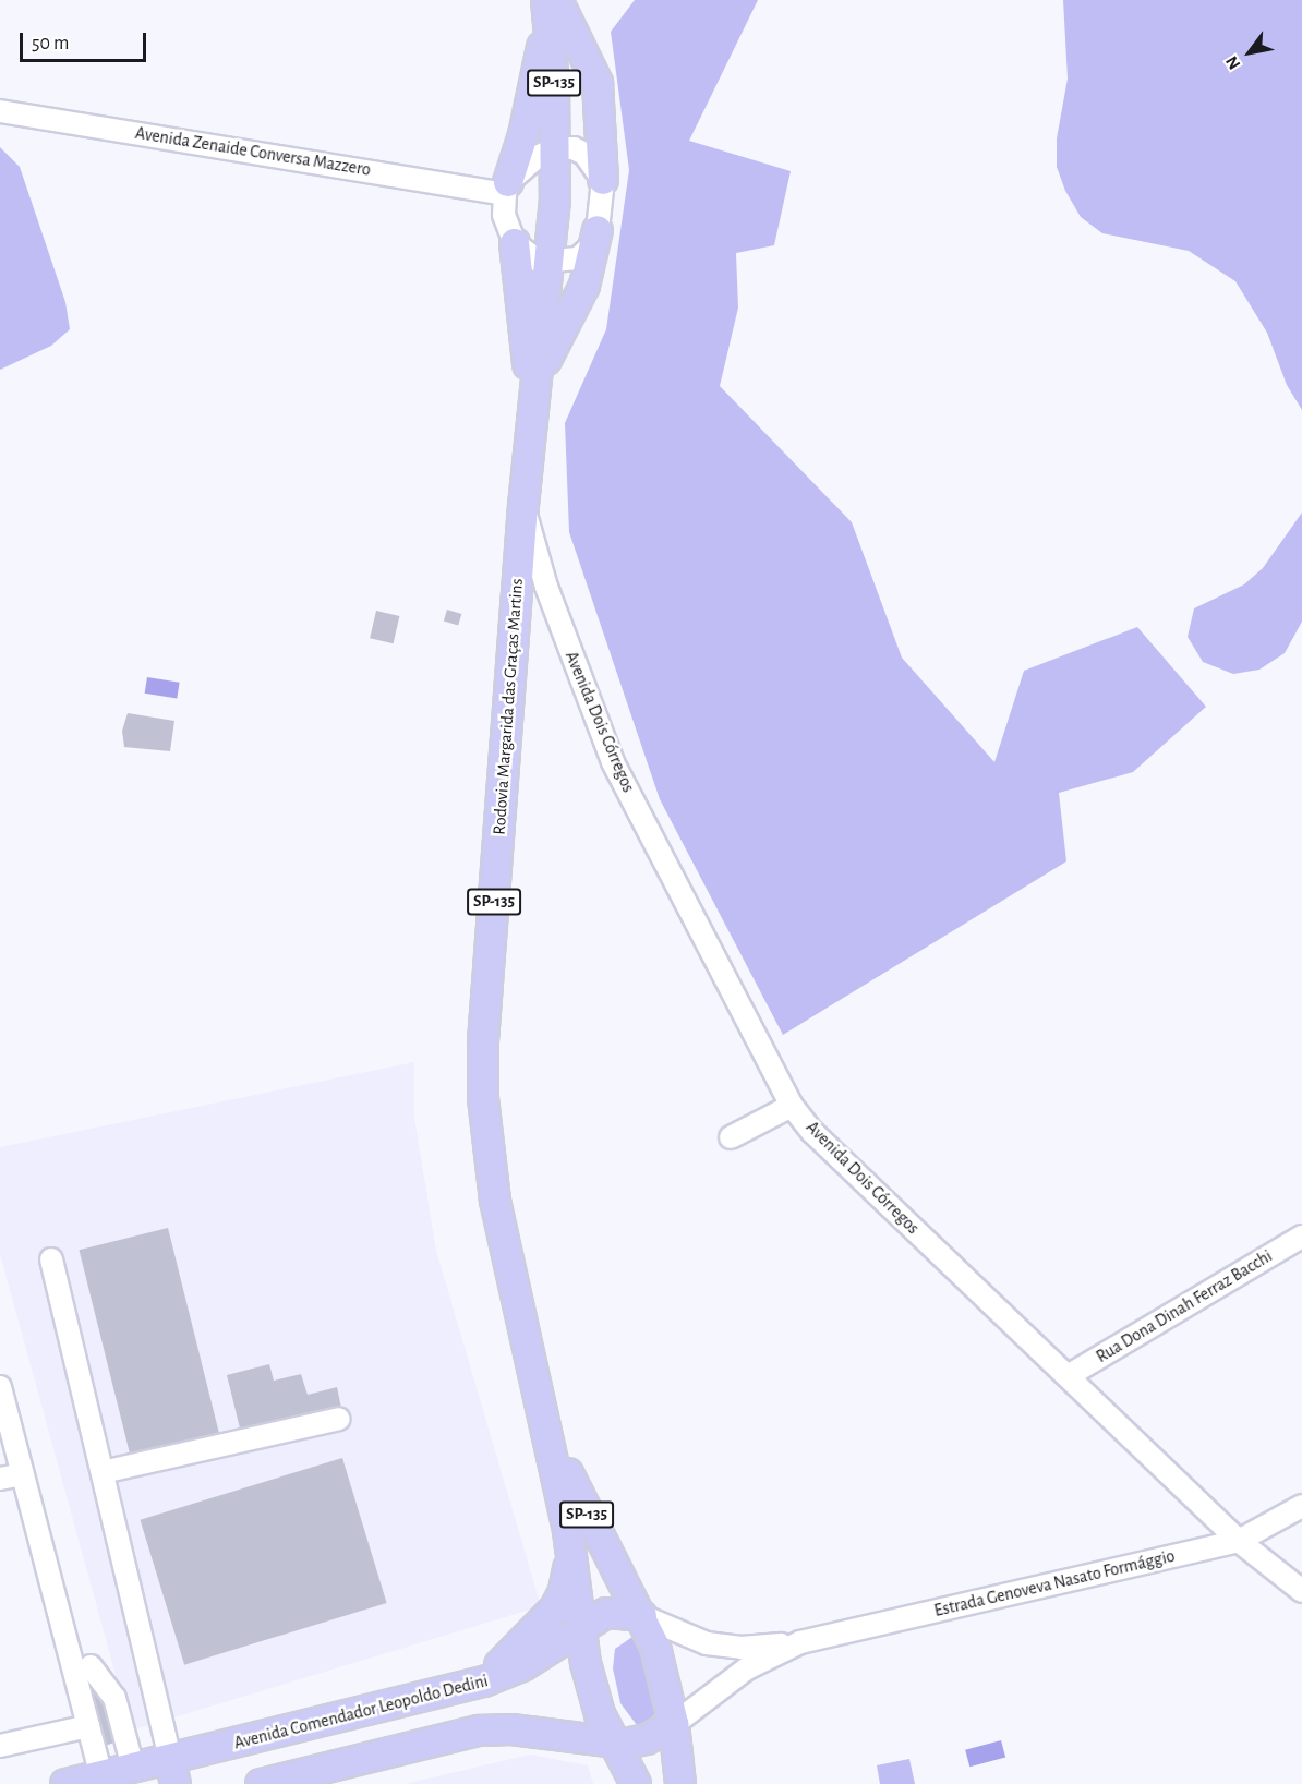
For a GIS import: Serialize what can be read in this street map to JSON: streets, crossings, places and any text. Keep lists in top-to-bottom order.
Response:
{
  "streets": {
    "main road": ["SP-135", "Rodovia Margarida das Graças Martins", "Avenida Comendador Leopoldo Dedini"],
    "street": [
      "Avenida Zenaide Conversa Mazzero",
      "Avenida Dois Córregos",
      "Rua Dona Dinah Ferraz Bacchi",
      "Estrada Genoveva Nasato Formággio"
    ]
  },
  "crossings": [
    ["Rodovia Margarida das Graças Martins", "Avenida Dois Córregos"],
    ["Rodovia Margarida das Graças Martins", "Estrada Genoveva Nasato Formággio"],
    ["Rodovia Margarida das Graças Martins", "Avenida Comendador Leopoldo Dedini"],
    ["Avenida Dois Córregos", "Rua Dona Dinah Ferraz Bacchi"],
    ["Avenida Dois Córregos", "Estrada Genoveva Nasato Formággio"],
    ["Estrada Genoveva Nasato Formággio", "Avenida Comendador Leopoldo Dedini"]
  ],
  "scale_bar": "50 m",
  "north": "bottom left"
}
